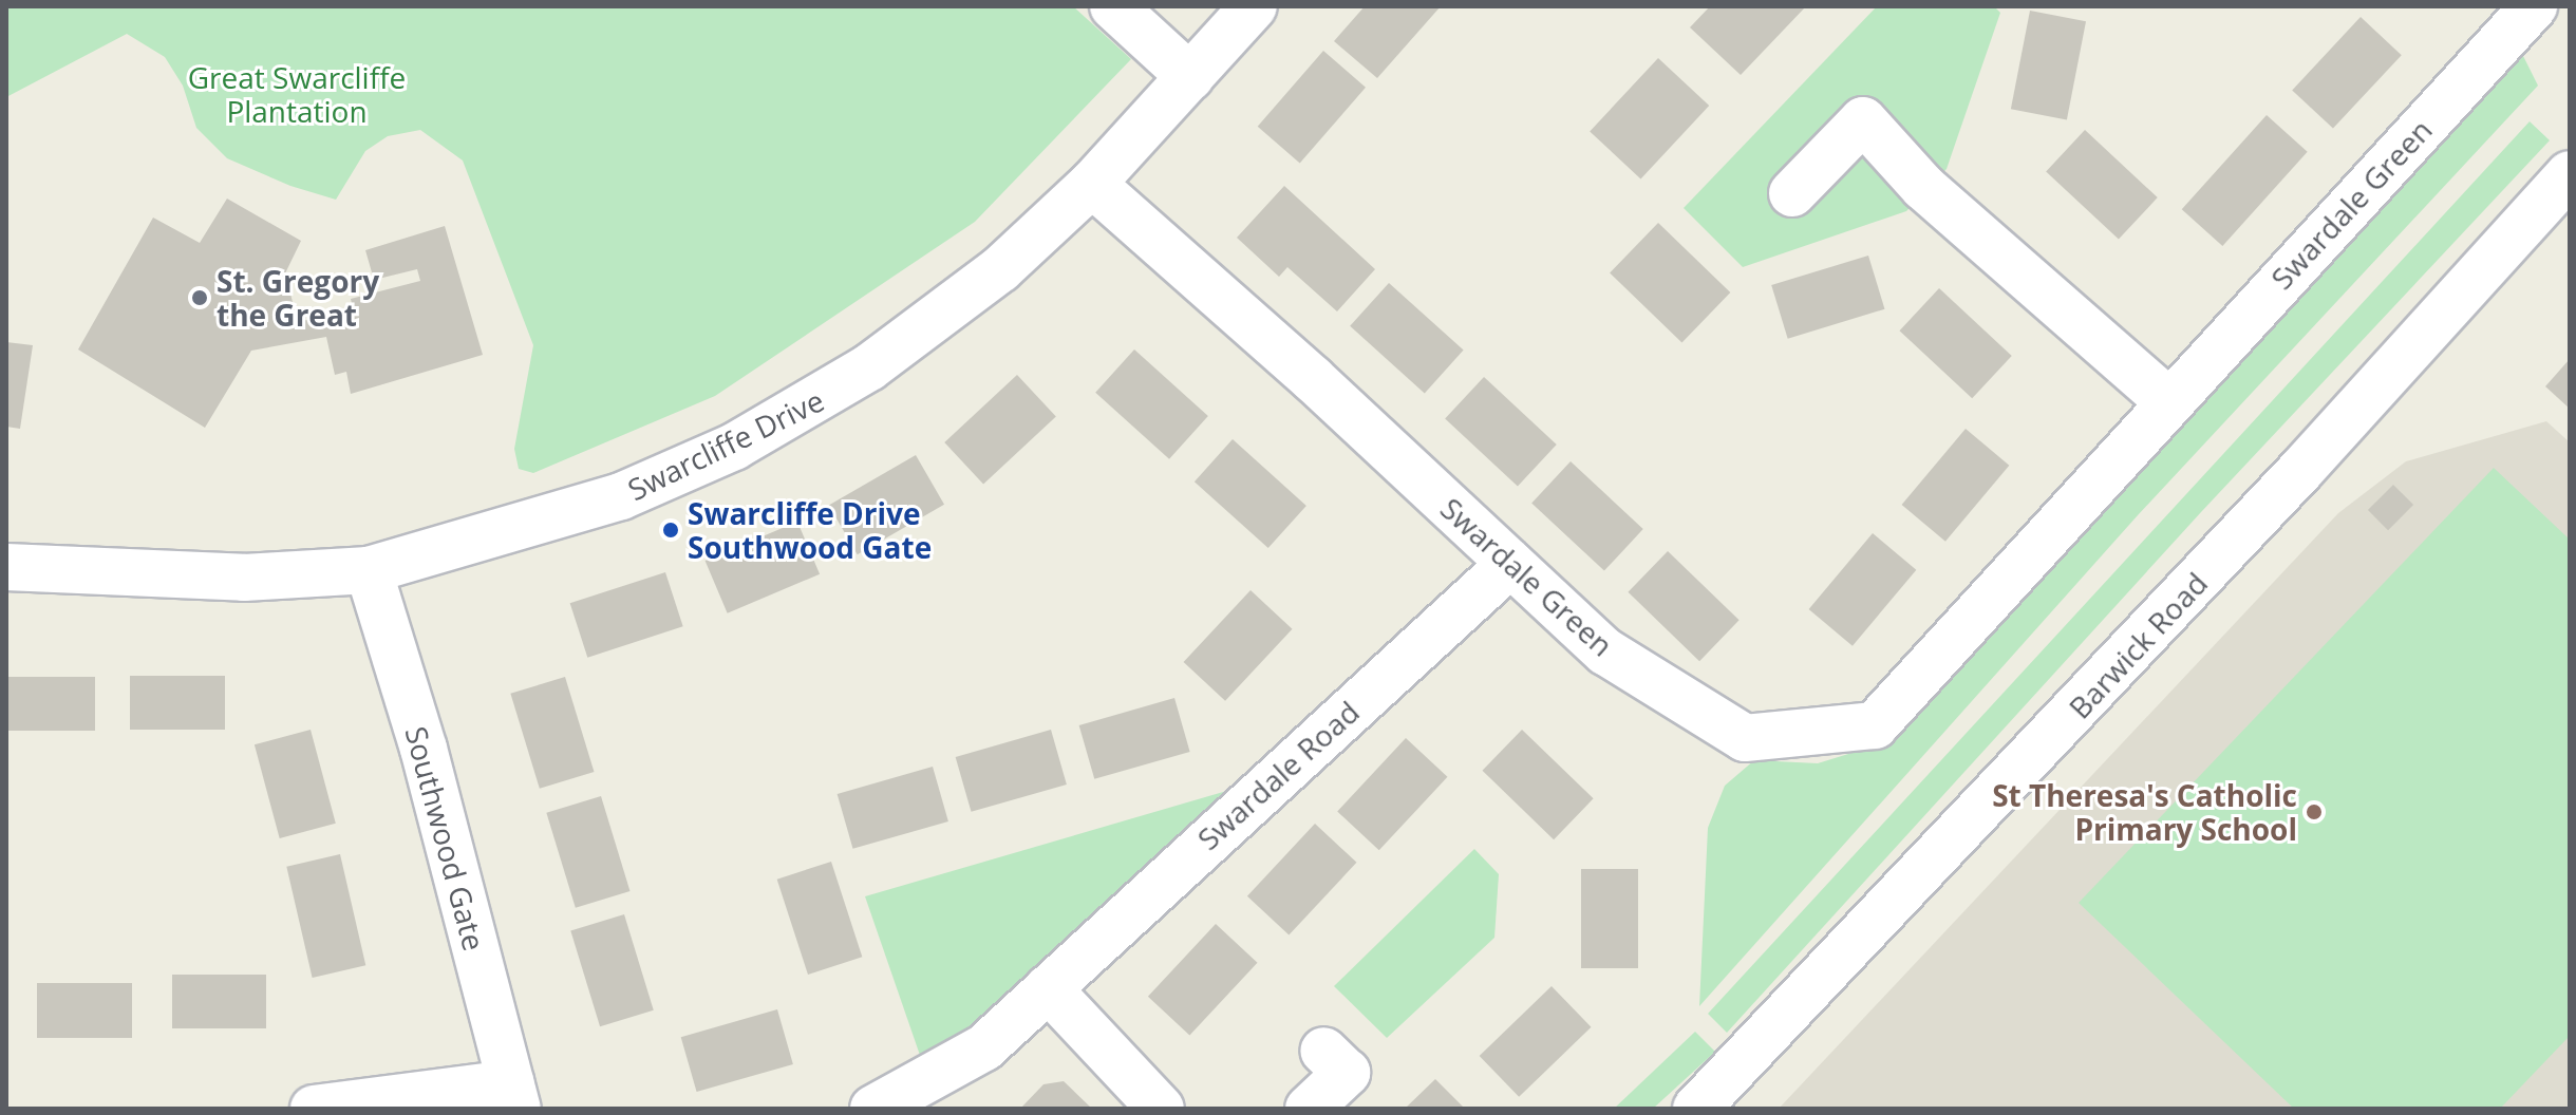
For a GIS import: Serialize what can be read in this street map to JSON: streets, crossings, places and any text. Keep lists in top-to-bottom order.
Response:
{
  "streets": {
    "street": [
      "Swardale Green",
      "Swarcliffe Drive",
      "Barwick Road",
      "Swardale Road",
      "Southwood Gate"
    ]
  },
  "crossings": [
    ["Swardale Green", "Swarcliffe Drive"],
    ["Swardale Green", "Swardale Road"],
    ["Swarcliffe Drive", "Southwood Gate"]
  ],
  "parks": ["Great Swarcliffe Plantation"],
  "places": ["St. Gregory the Great", "Swarcliffe Drive Southwood Gate", "St Theresa's Catholic Primary School"]
}
